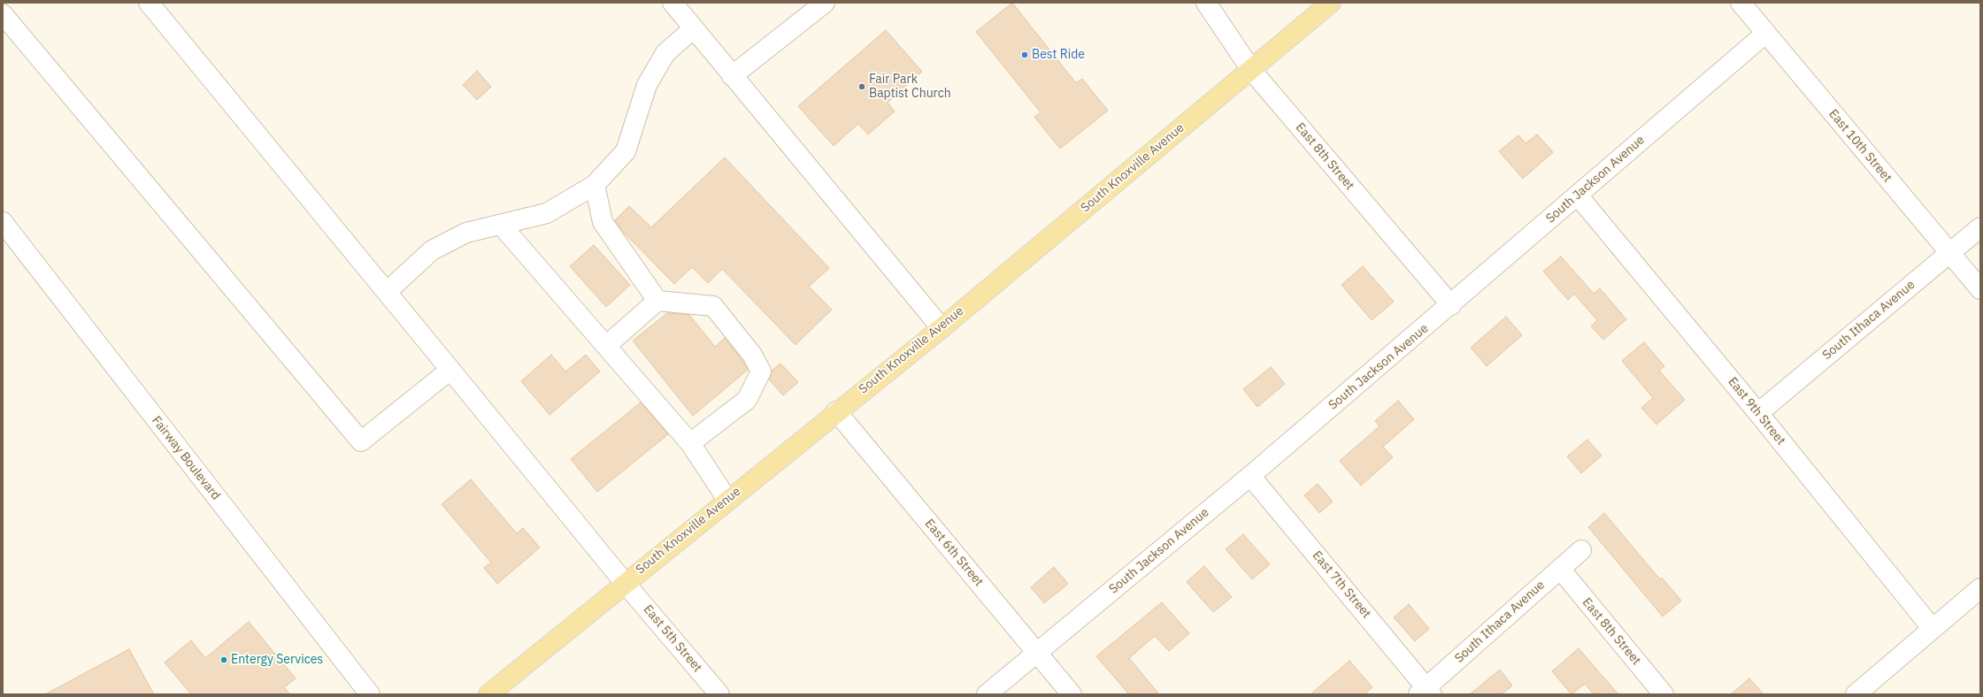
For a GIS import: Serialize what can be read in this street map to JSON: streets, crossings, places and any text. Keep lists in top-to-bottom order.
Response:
{
  "streets": {
    "main road": ["South Knoxville Avenue"],
    "street": [
      "East 10th Street",
      "East 8th Street",
      "South Jackson Avenue",
      "South Ithaca Avenue",
      "East 9th Street",
      "Fairway Boulevard",
      "East 6th Street",
      "East 7th Street",
      "East 5th Street"
    ]
  },
  "crossings": [
    ["East 10th Street", "South Jackson Avenue"],
    ["East 10th Street", "South Ithaca Avenue"],
    ["East 8th Street", "South Knoxville Avenue"],
    ["East 8th Street", "South Jackson Avenue"],
    ["East 8th Street", "South Ithaca Avenue"],
    ["South Knoxville Avenue", "East 6th Street"],
    ["South Knoxville Avenue", "East 5th Street"],
    ["South Jackson Avenue", "East 9th Street"],
    ["South Jackson Avenue", "East 6th Street"],
    ["South Jackson Avenue", "East 7th Street"],
    ["South Ithaca Avenue", "East 9th Street"],
    ["South Ithaca Avenue", "East 7th Street"]
  ],
  "places": ["Best Ride", "Fair Park Baptist Church", "Entergy Services"]
}
